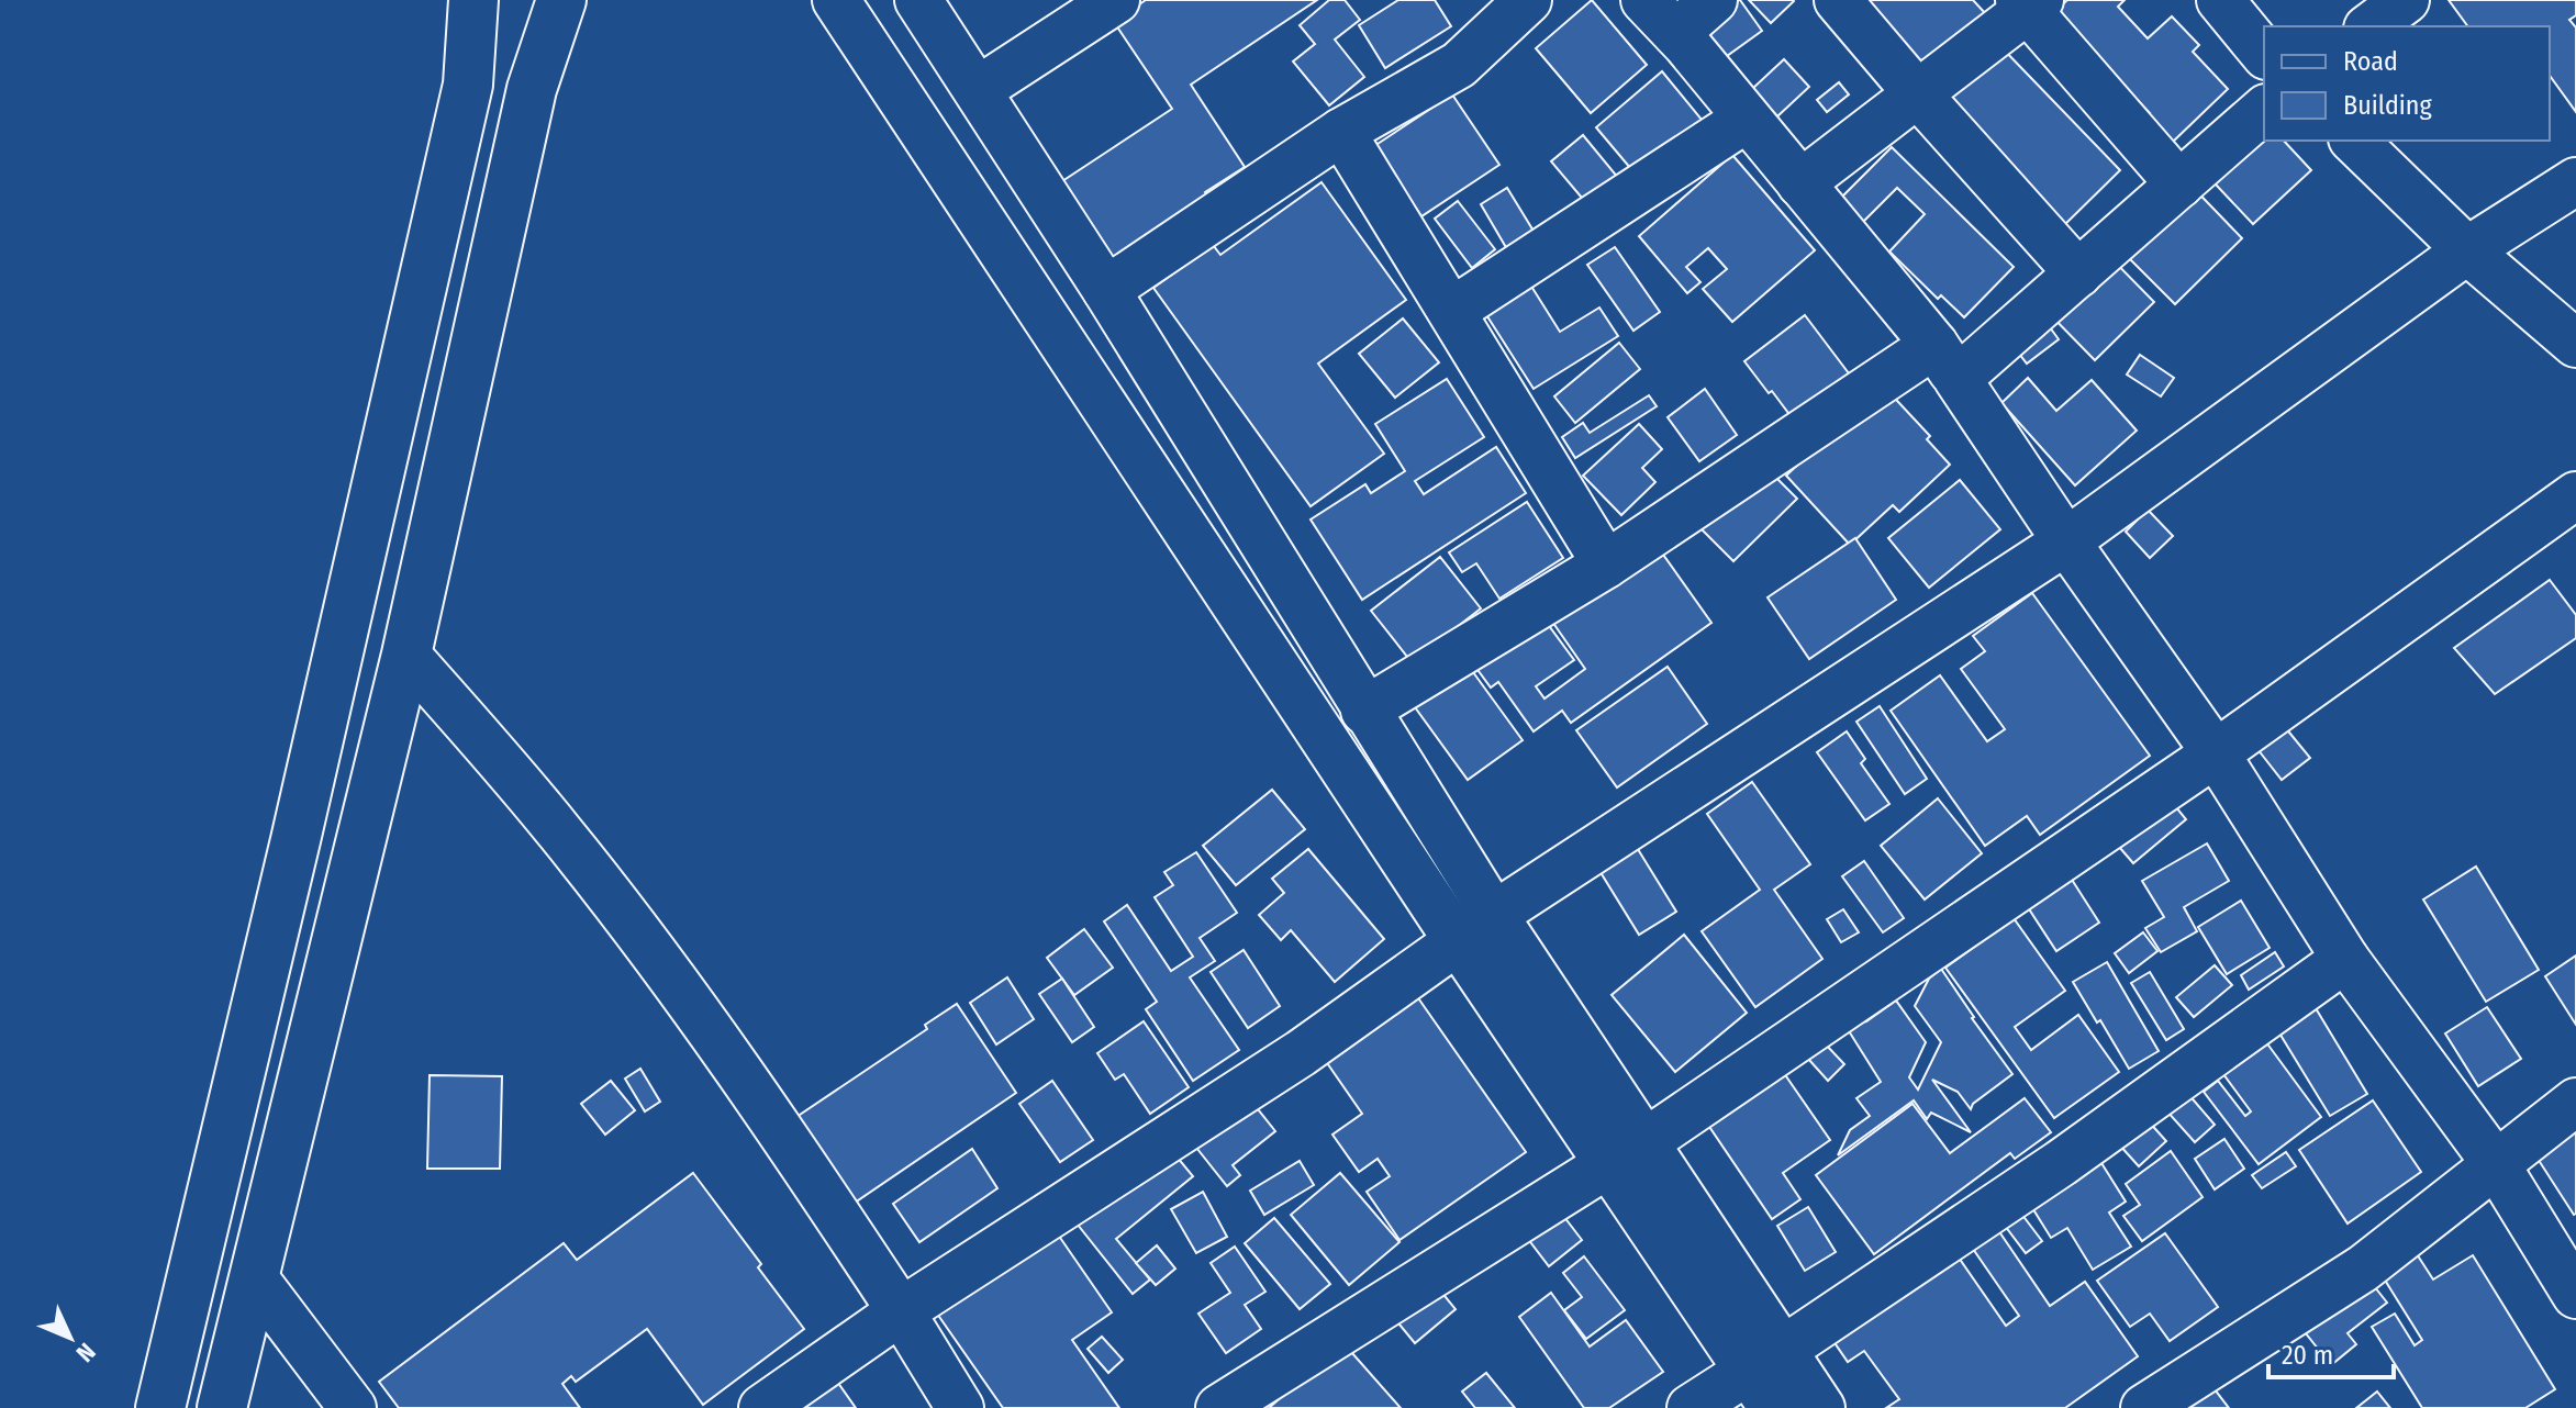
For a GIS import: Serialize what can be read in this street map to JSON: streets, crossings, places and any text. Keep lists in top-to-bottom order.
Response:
{
  "legend": ["Road", "Building"],
  "scale_bar": "20 m",
  "north": "bottom right"
}
